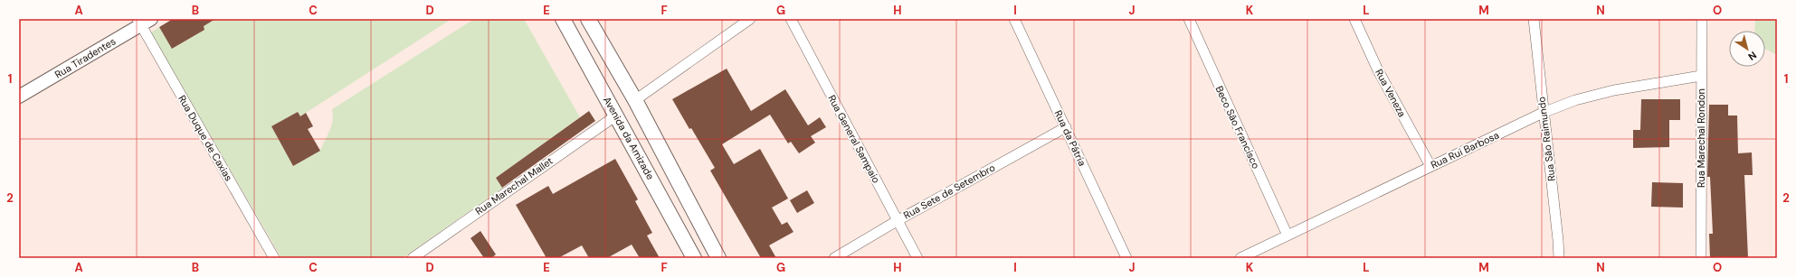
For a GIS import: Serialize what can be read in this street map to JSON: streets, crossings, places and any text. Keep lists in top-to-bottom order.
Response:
{
  "streets": {
    "main road": ["Avenida da Amizade"],
    "street": [
      "Rua Tiradentes",
      "Rua Veneza",
      "Beco São Francisco",
      "Rua Duque de Caxias",
      "Rua da Pátria",
      "Rua Marechal Rondon",
      "Rua General Sampaio",
      "Rua São Raimundo",
      "Rua Rui Barbosa",
      "Rua Marechal Mallet",
      "Rua Sete de Setembro"
    ]
  },
  "crossings": [
    ["Rua Tiradentes", "Rua Duque de Caxias"],
    ["Rua Veneza", "Rua Rui Barbosa"],
    ["Beco São Francisco", "Rua Rui Barbosa"],
    ["Avenida da Amizade", "Rua Marechal Mallet"],
    ["Rua da Pátria", "Rua Sete de Setembro"],
    ["Rua Marechal Rondon", "Rua Rui Barbosa"],
    ["Rua General Sampaio", "Rua Sete de Setembro"],
    ["Rua São Raimundo", "Rua Rui Barbosa"]
  ],
  "north": "bottom right",
  "grid": {
    "columns": [
      "A",
      "B",
      "C",
      "D",
      "E",
      "F",
      "G",
      "H",
      "I",
      "J",
      "K",
      "L",
      "M",
      "N",
      "O"
    ],
    "rows": ["1", "2"]
  }
}
